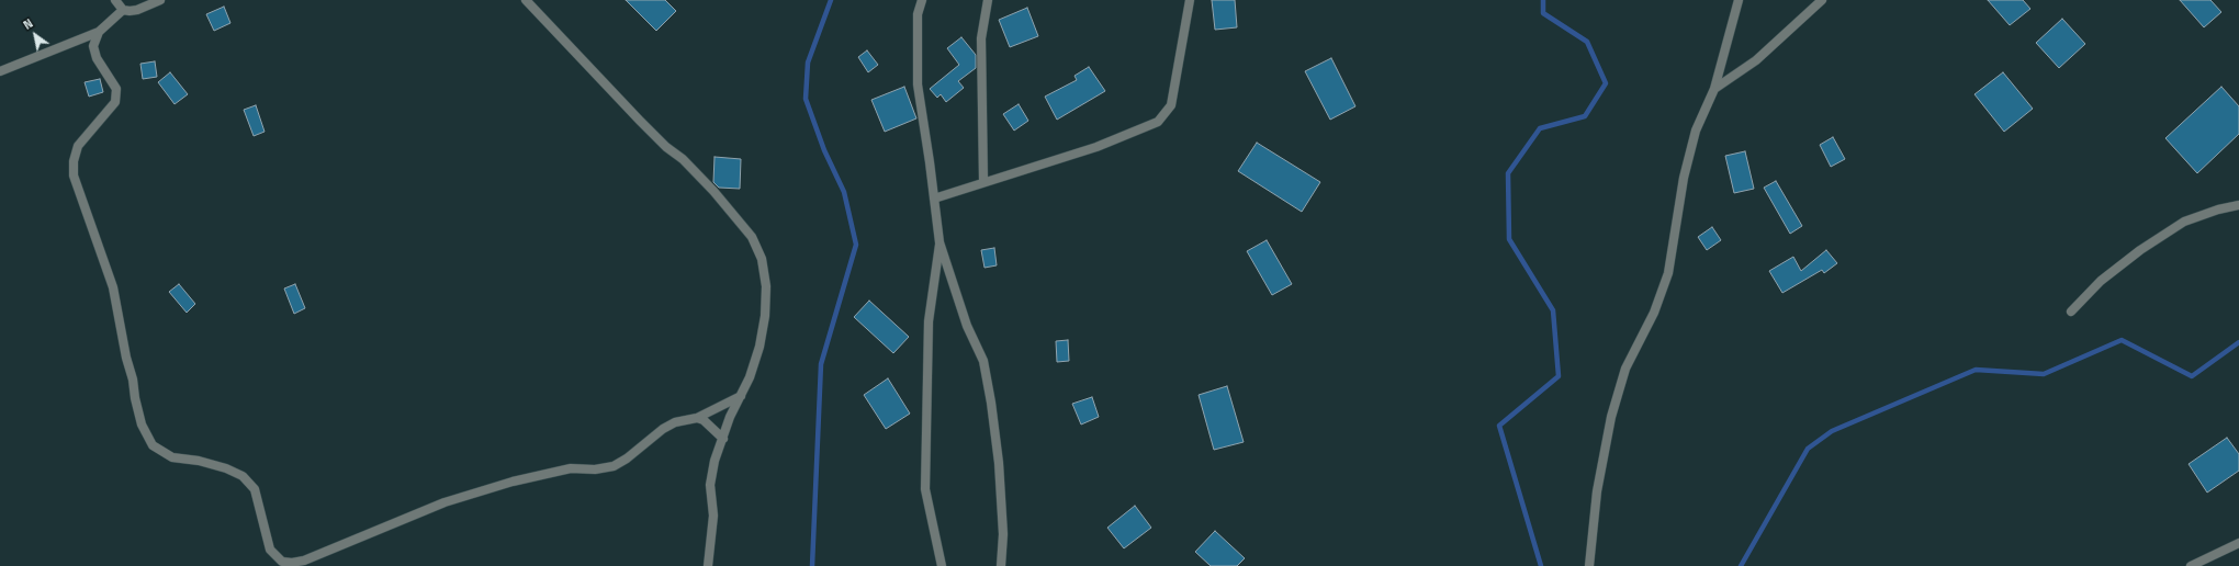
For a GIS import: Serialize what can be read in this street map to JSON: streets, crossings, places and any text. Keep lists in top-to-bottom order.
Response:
{
  "north": "top left"
}
